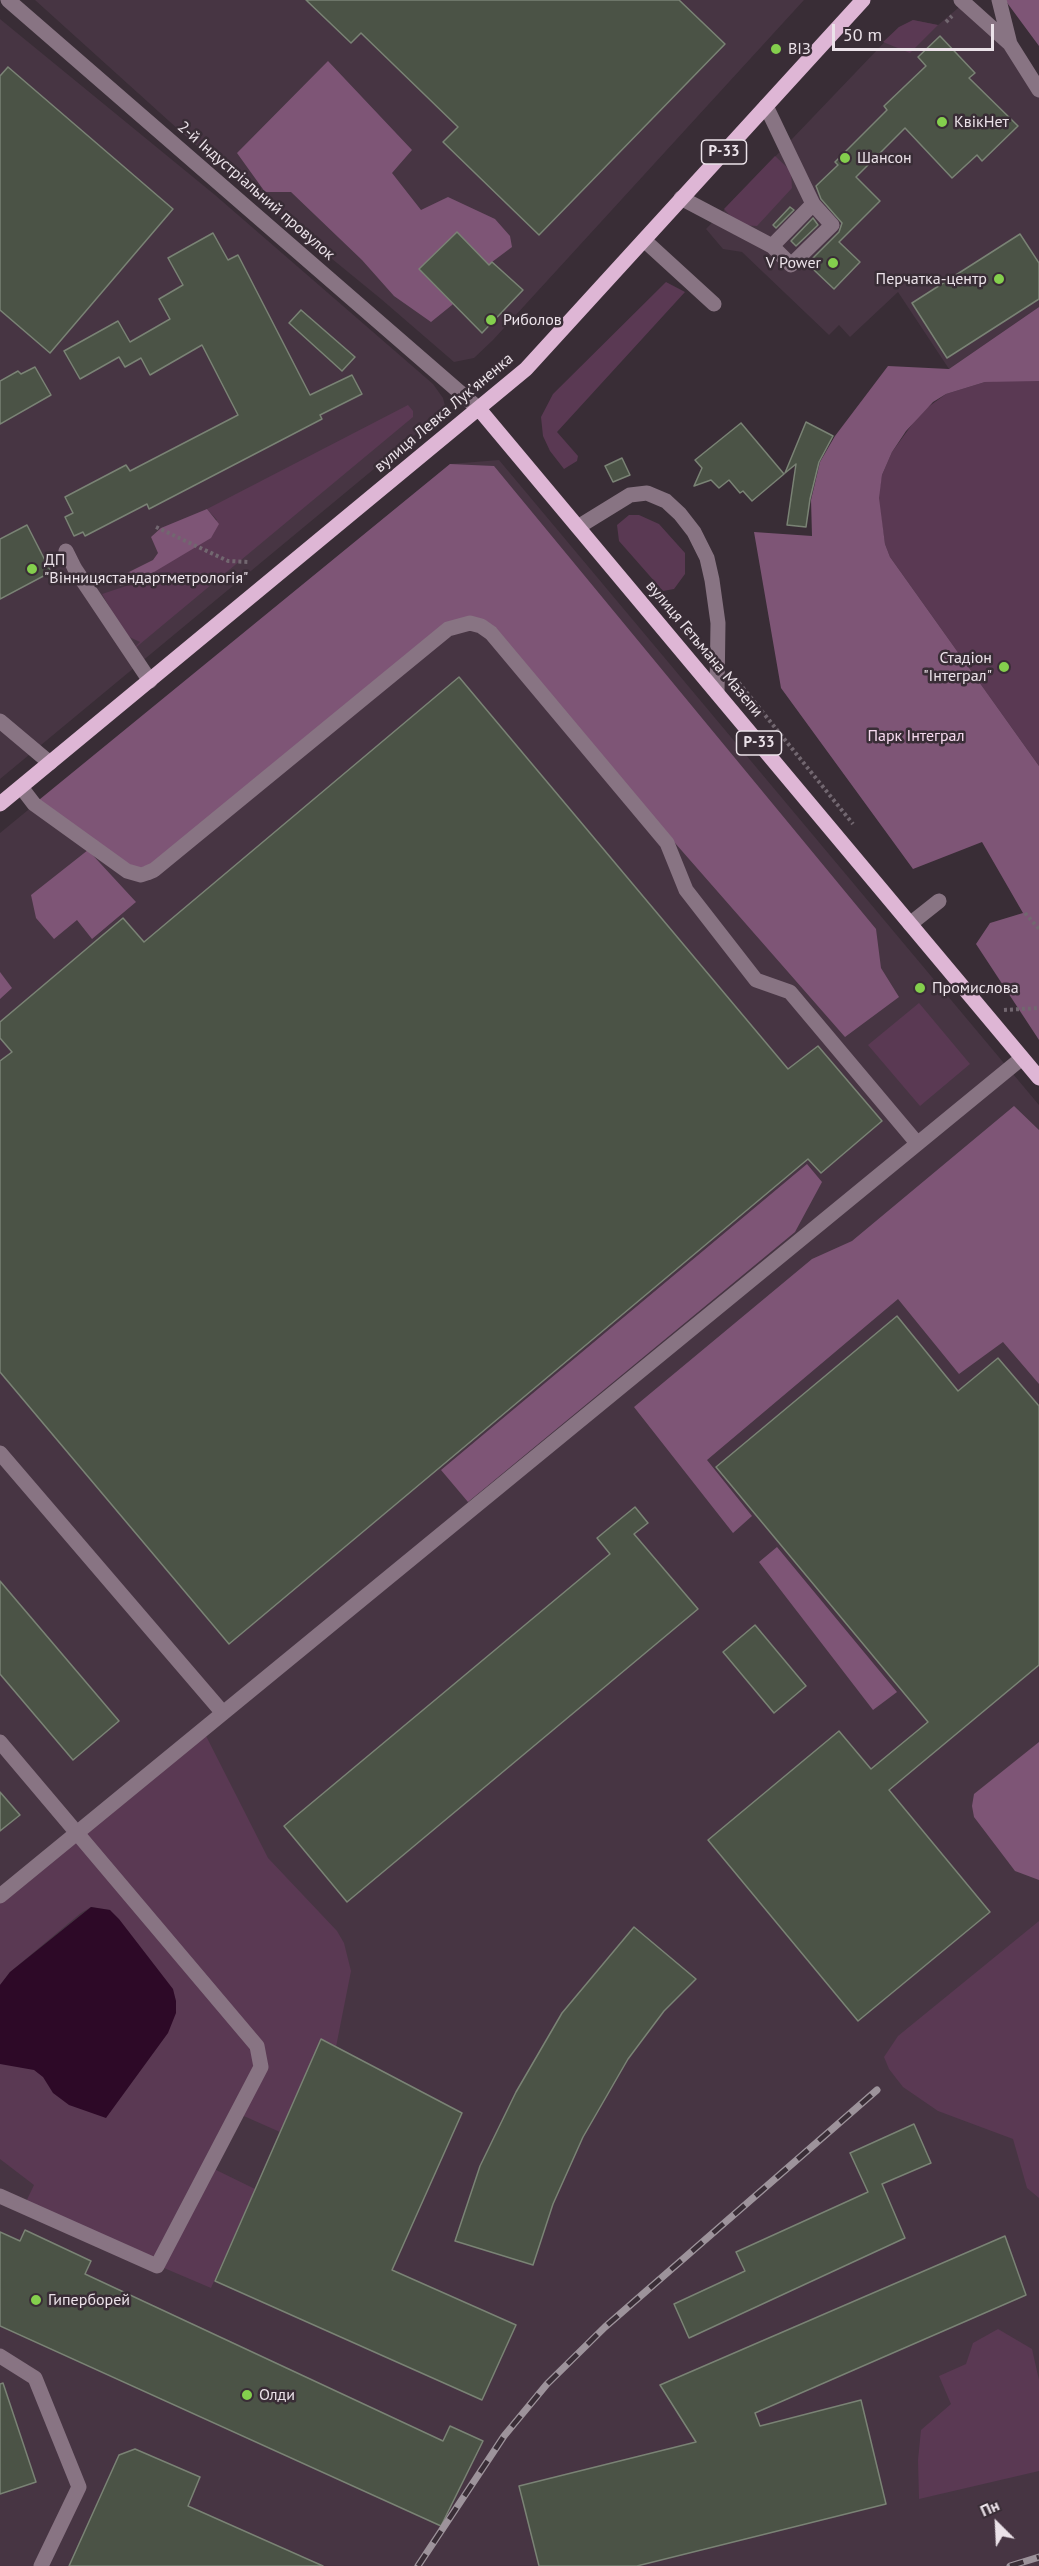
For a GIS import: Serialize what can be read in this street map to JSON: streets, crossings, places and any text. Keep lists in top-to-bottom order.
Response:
{
  "streets": {
    "main road": ["Р-33", "вулиця Левка Лукʼяненка", "вулиця Гетьмана Мазепи"],
    "street": ["2-й Індустріальний провулок"]
  },
  "crossings": [
    ["2-й Індустріальний провулок", "вулиця Левка Лукʼяненка"],
    ["2-й Індустріальний провулок", "вулиця Гетьмана Мазепи"],
    ["вулиця Левка Лукʼяненка", "вулиця Гетьмана Мазепи"]
  ],
  "parks": ["Парк Інтеграл"],
  "places": [
    "ВІЗ",
    "КвікНет",
    "Шансон",
    "V Power",
    "Перчатка-центр",
    "Риболов",
    "ДП \"Вінницястандартметрологія\"",
    "Стадіон \"Інтеграл\"",
    "Промислова",
    "Гиперборей",
    "Олди"
  ],
  "scale_bar": "50 m",
  "north": "top left"
}
